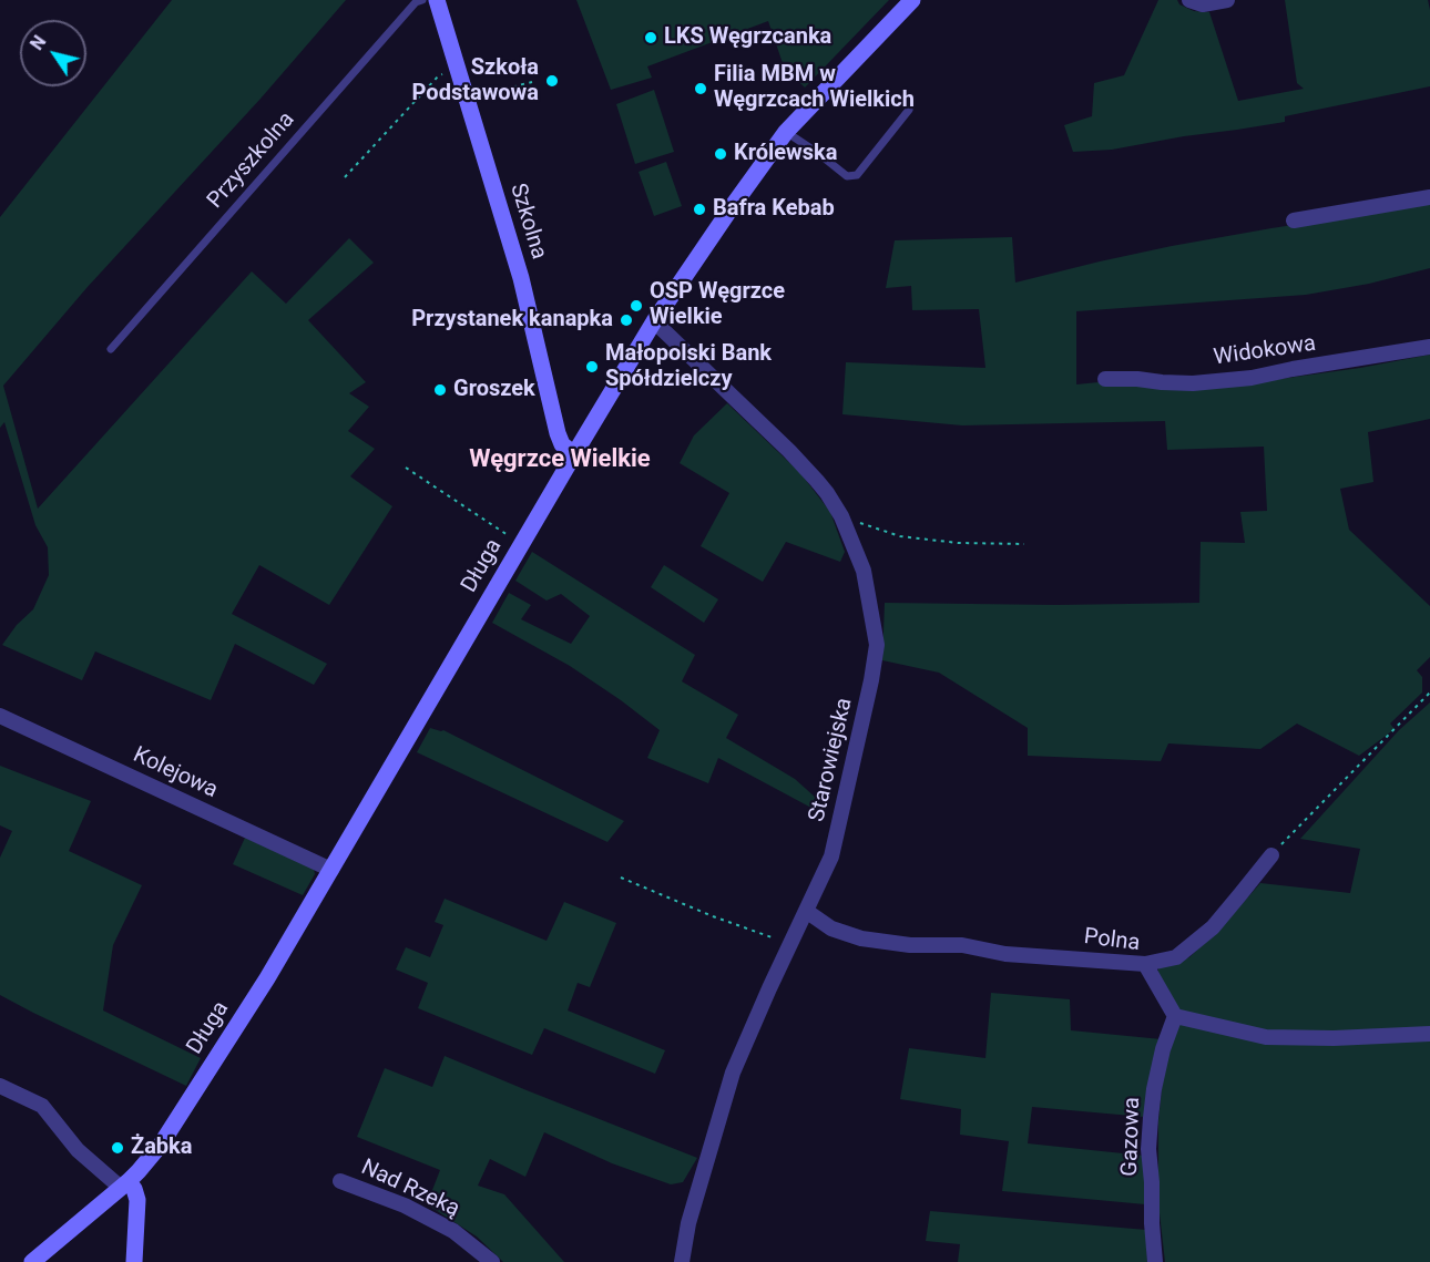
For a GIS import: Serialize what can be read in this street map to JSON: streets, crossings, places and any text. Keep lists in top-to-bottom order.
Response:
{
  "streets": {
    "street": [
      "Szkolna",
      "Widokowa",
      "Długa",
      "Starowiejska",
      "Kolejowa",
      "Polna",
      "Gazowa",
      "Nad Rzeką"
    ],
    "lane": ["Przyszkolna"]
  },
  "crossings": [
    ["Szkolna", "Długa"],
    ["Długa", "Starowiejska"],
    ["Długa", "Kolejowa"],
    ["Starowiejska", "Polna"],
    ["Polna", "Gazowa"]
  ],
  "districts": ["Węgrzce Wielkie"],
  "places": [
    "LKS Węgrzcanka",
    "Szkoła Podstawowa",
    "Filia MBM w Węgrzcach Wielkich",
    "Królewska",
    "Bafra Kebab",
    "OSP Węgrzce Wielkie",
    "Przystanek kanapka",
    "Małopolski Bank Spółdzielczy",
    "Groszek",
    "Żabka"
  ],
  "north": "top left"
}
